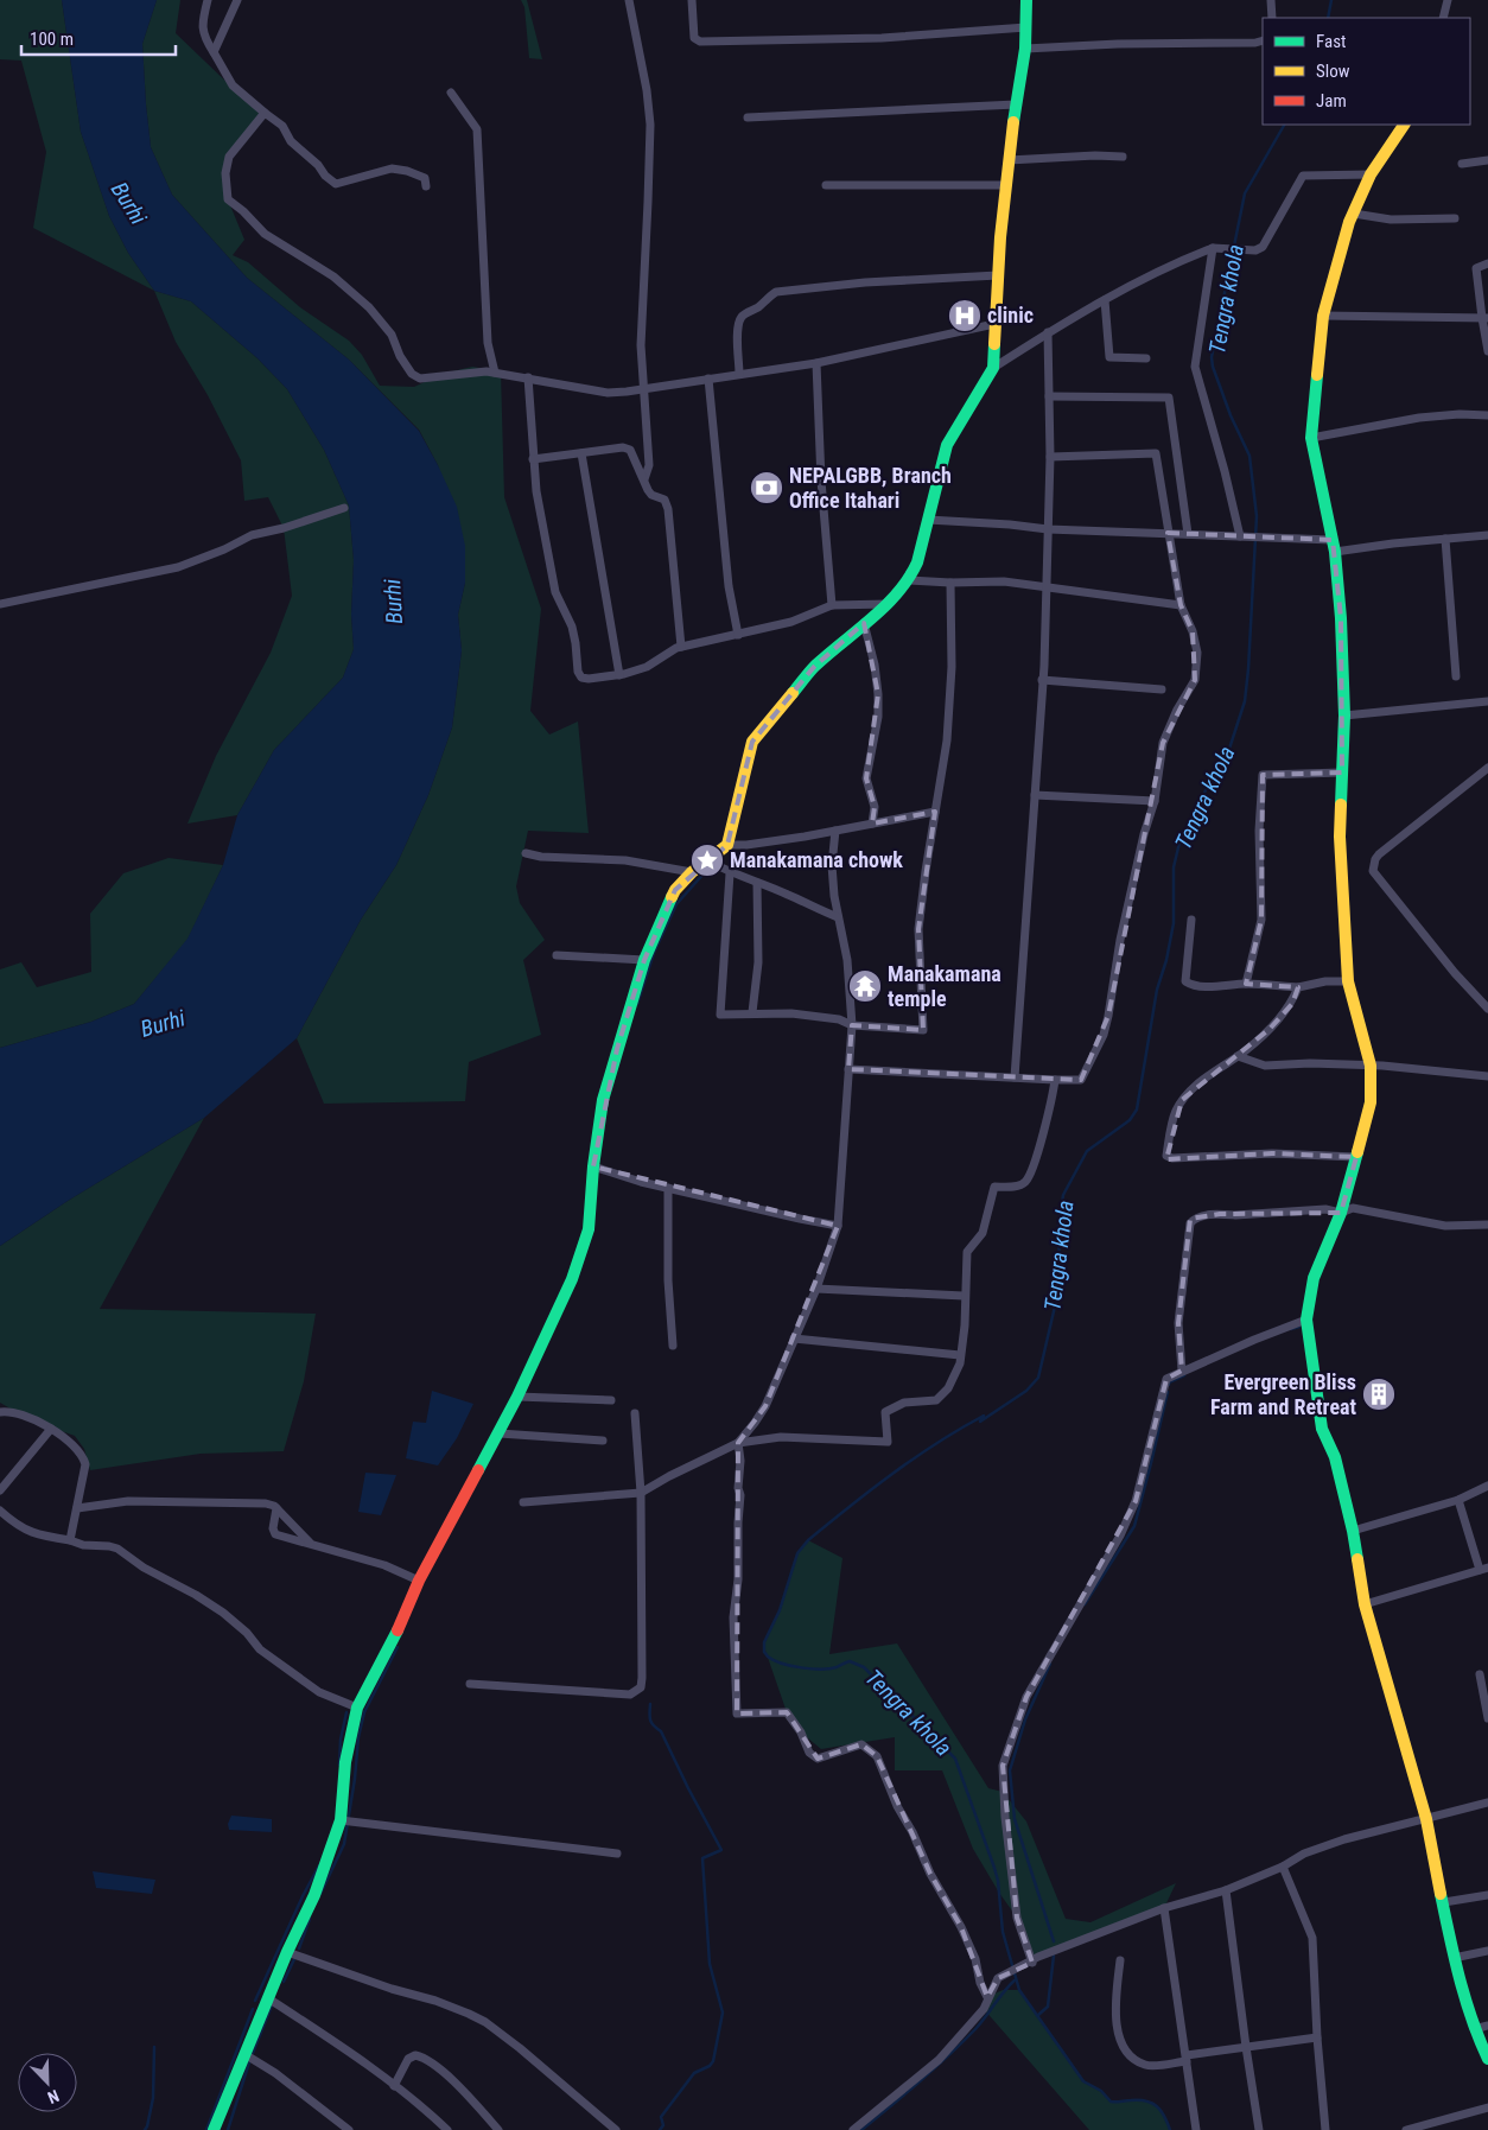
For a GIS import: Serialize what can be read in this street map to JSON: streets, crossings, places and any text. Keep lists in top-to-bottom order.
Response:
{
  "water": ["Burhi", "Tengra khola"],
  "places": {
    "hospital": ["clinic"],
    "bank": ["NEPALGBB, Branch Office Itahari"],
    "place": ["Manakamana chowk"],
    "temple": ["Manakamana temple"],
    "building": ["Evergreen Bliss Farm and Retreat"]
  },
  "legend": ["Fast", "Slow", "Jam"],
  "scale_bar": "100 m",
  "north": "bottom right"
}
